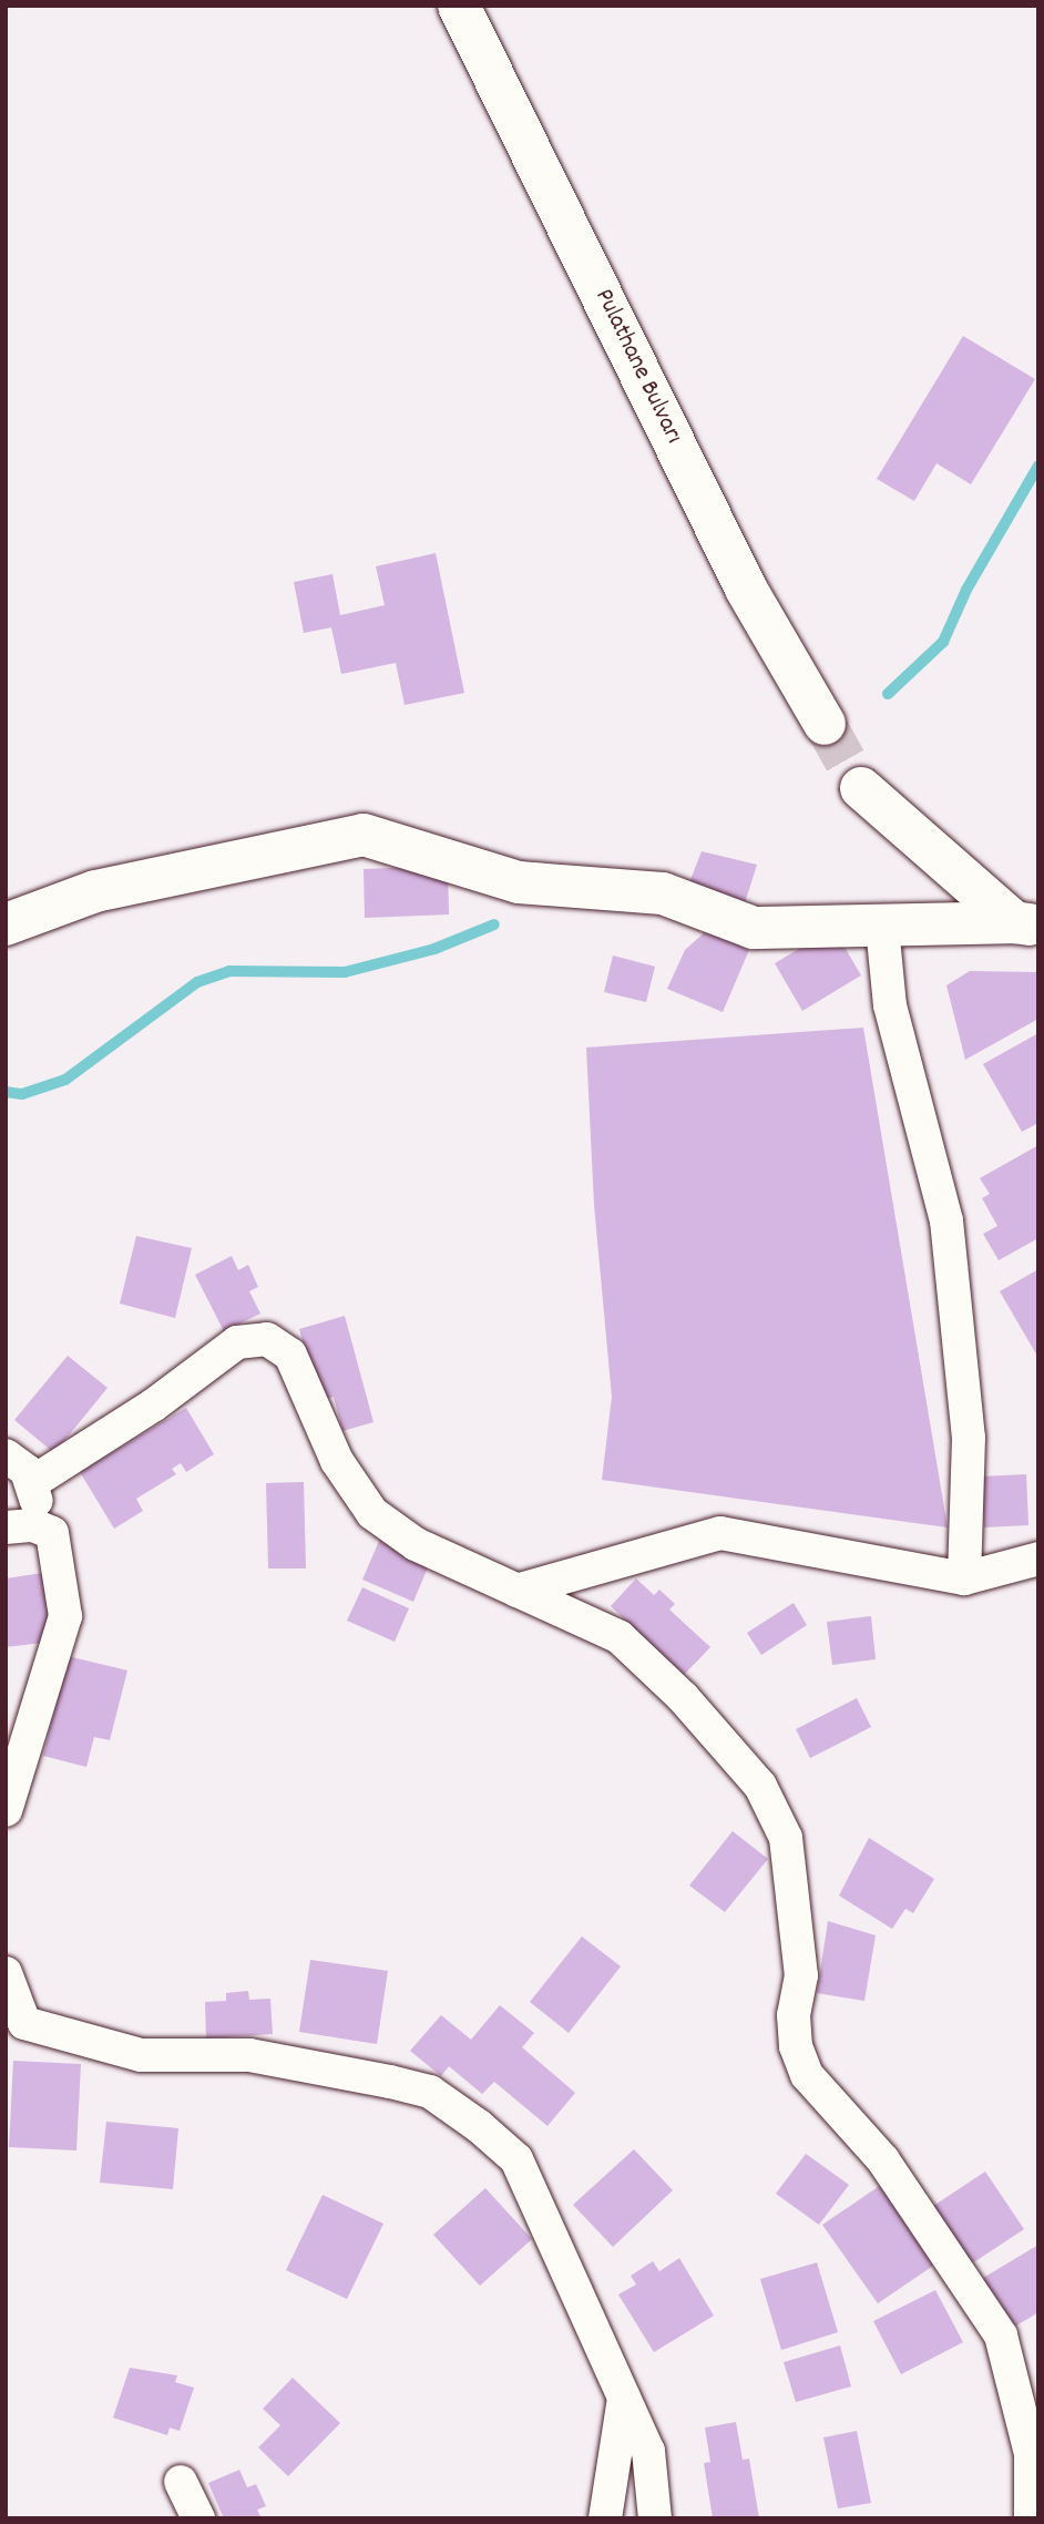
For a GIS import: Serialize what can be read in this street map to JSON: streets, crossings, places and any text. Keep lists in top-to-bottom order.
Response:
{
  "streets": {
    "street": ["Pulathane Bulvarı"]
  }
}
